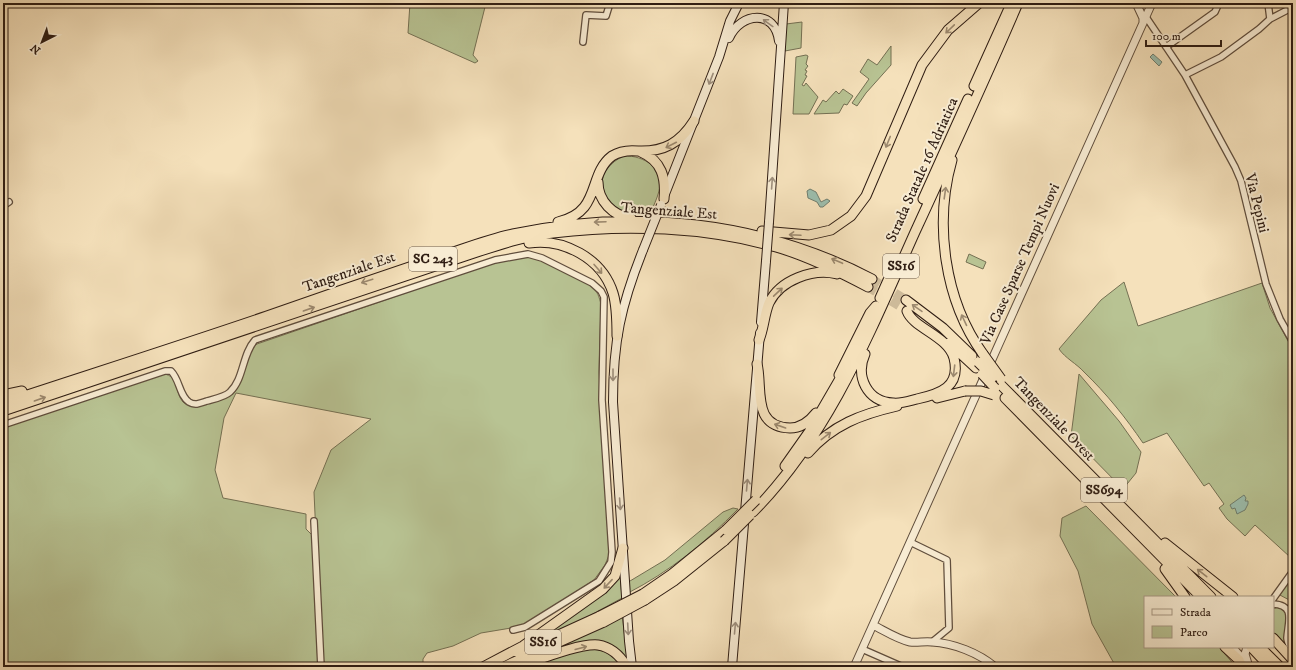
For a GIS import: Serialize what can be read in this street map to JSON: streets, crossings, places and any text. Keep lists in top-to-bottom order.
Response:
{
  "streets": {
    "highway": [
      "Strada Statale 16 Adriatica",
      "Tangenziale Est",
      "SC 243",
      "SS16",
      "Tangenziale Ovest",
      "SS694"
    ],
    "street": ["Via Pepini", "Via Case Sparse Tempi Nuovi"]
  },
  "crossings": [
    ["Strada Statale 16 Adriatica", "Tangenziale Ovest"],
    ["Via Pepini", "Via Case Sparse Tempi Nuovi"]
  ],
  "legend": ["Strada", "Parco"],
  "scale_bar": "100 m",
  "north": "bottom left"
}
